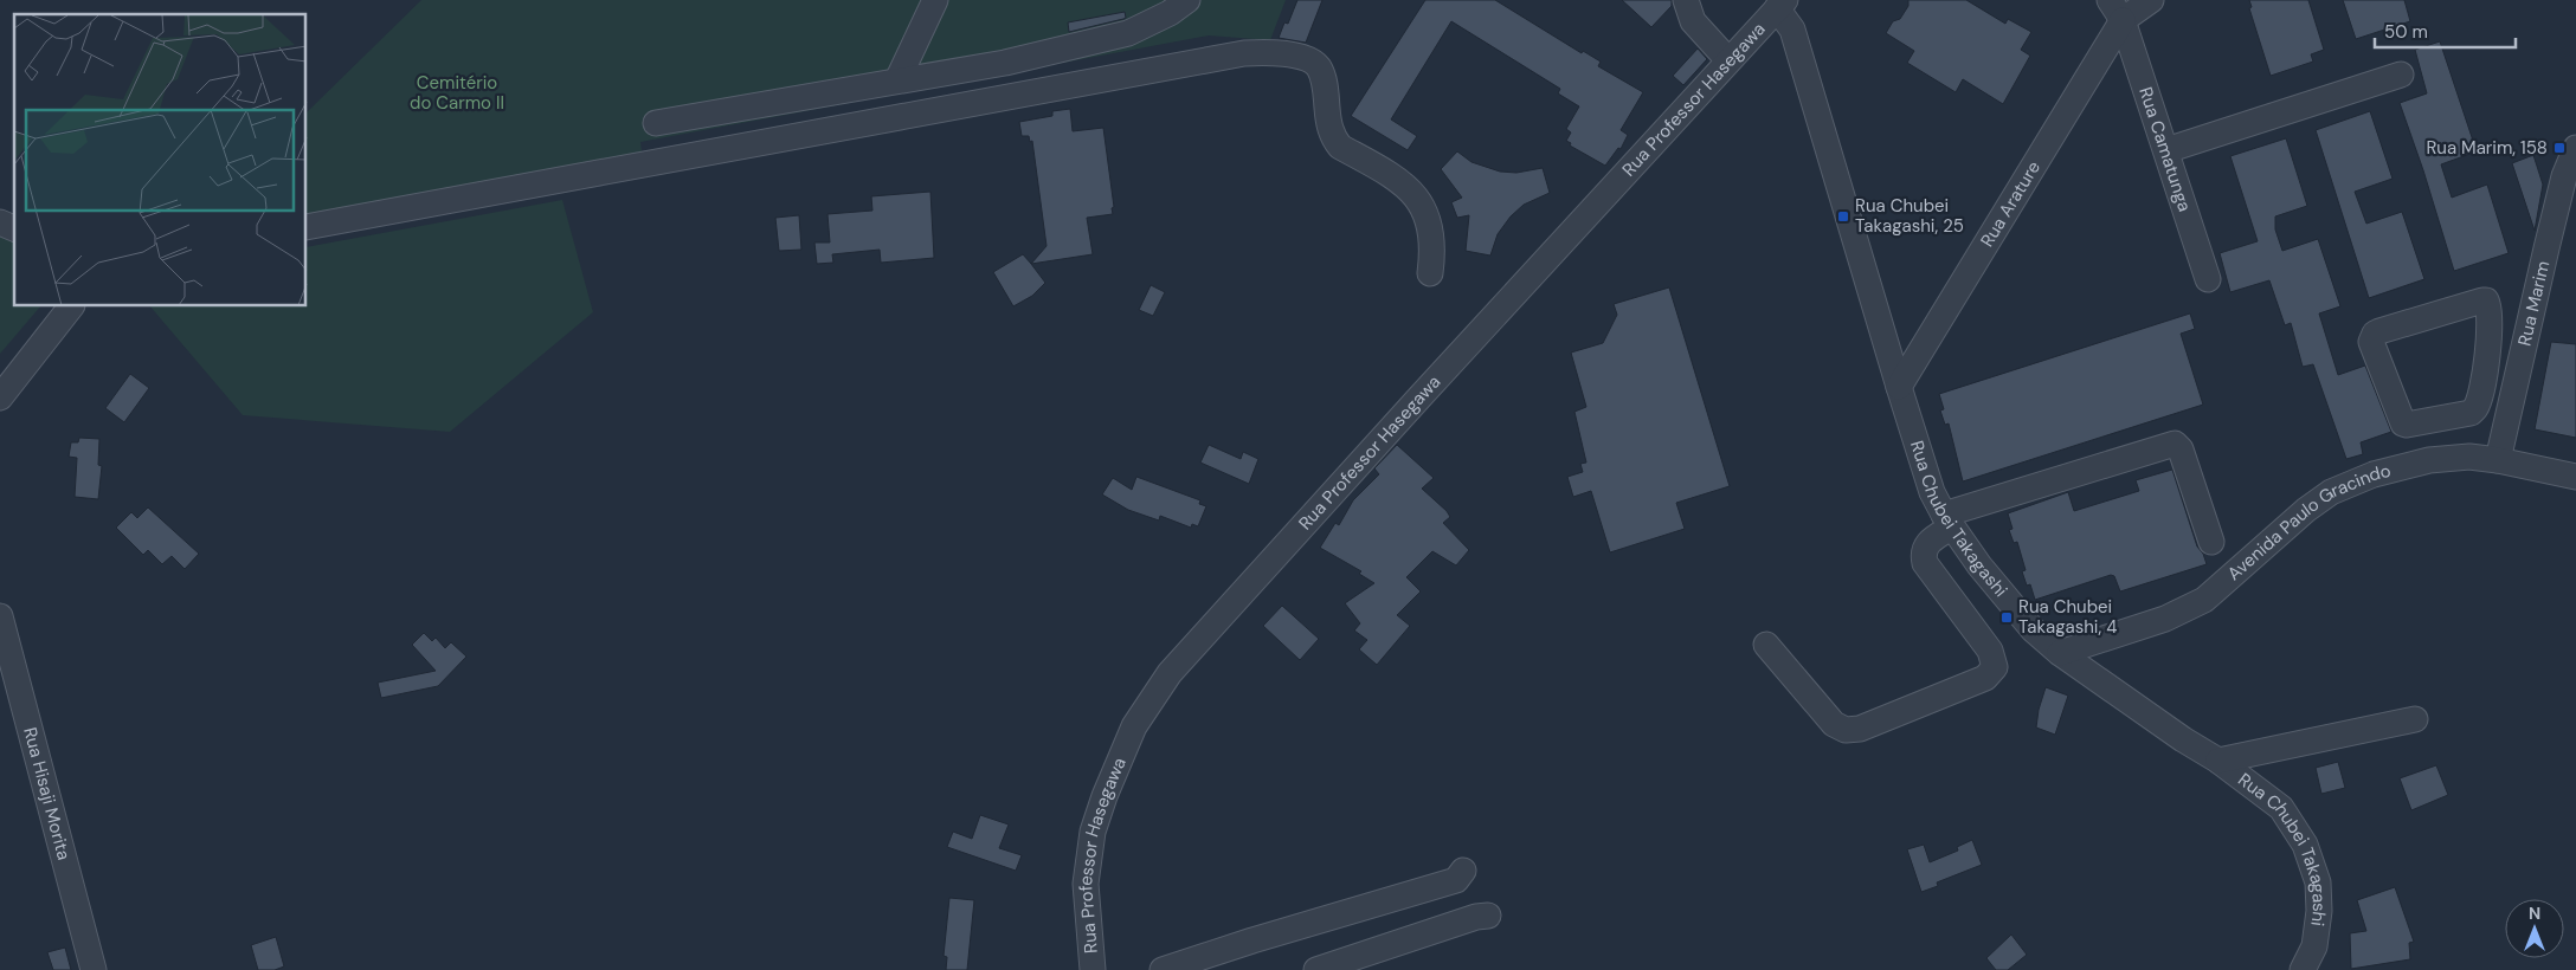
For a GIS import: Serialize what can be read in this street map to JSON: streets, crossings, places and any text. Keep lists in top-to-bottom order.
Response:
{
  "streets": {
    "street": [
      "Rua Professor Hasegawa",
      "Rua Camatunga",
      "Rua Arature",
      "Rua Marim",
      "Rua Chubei Takagashi",
      "Avenida Paulo Gracindo",
      "Rua Hisaji Morita"
    ]
  },
  "crossings": [
    ["Rua Professor Hasegawa", "Rua Chubei Takagashi"],
    ["Rua Camatunga", "Rua Arature"],
    ["Rua Arature", "Rua Chubei Takagashi"],
    ["Rua Marim", "Avenida Paulo Gracindo"],
    ["Rua Chubei Takagashi", "Avenida Paulo Gracindo"]
  ],
  "parks": ["Cemitério do Carmo II"],
  "places": {
    "transit": ["Rua Marim, 158", "Rua Chubei Takagashi, 25", "Rua Chubei Takagashi, 4"]
  },
  "scale_bar": "50 m",
  "north": "top"
}
